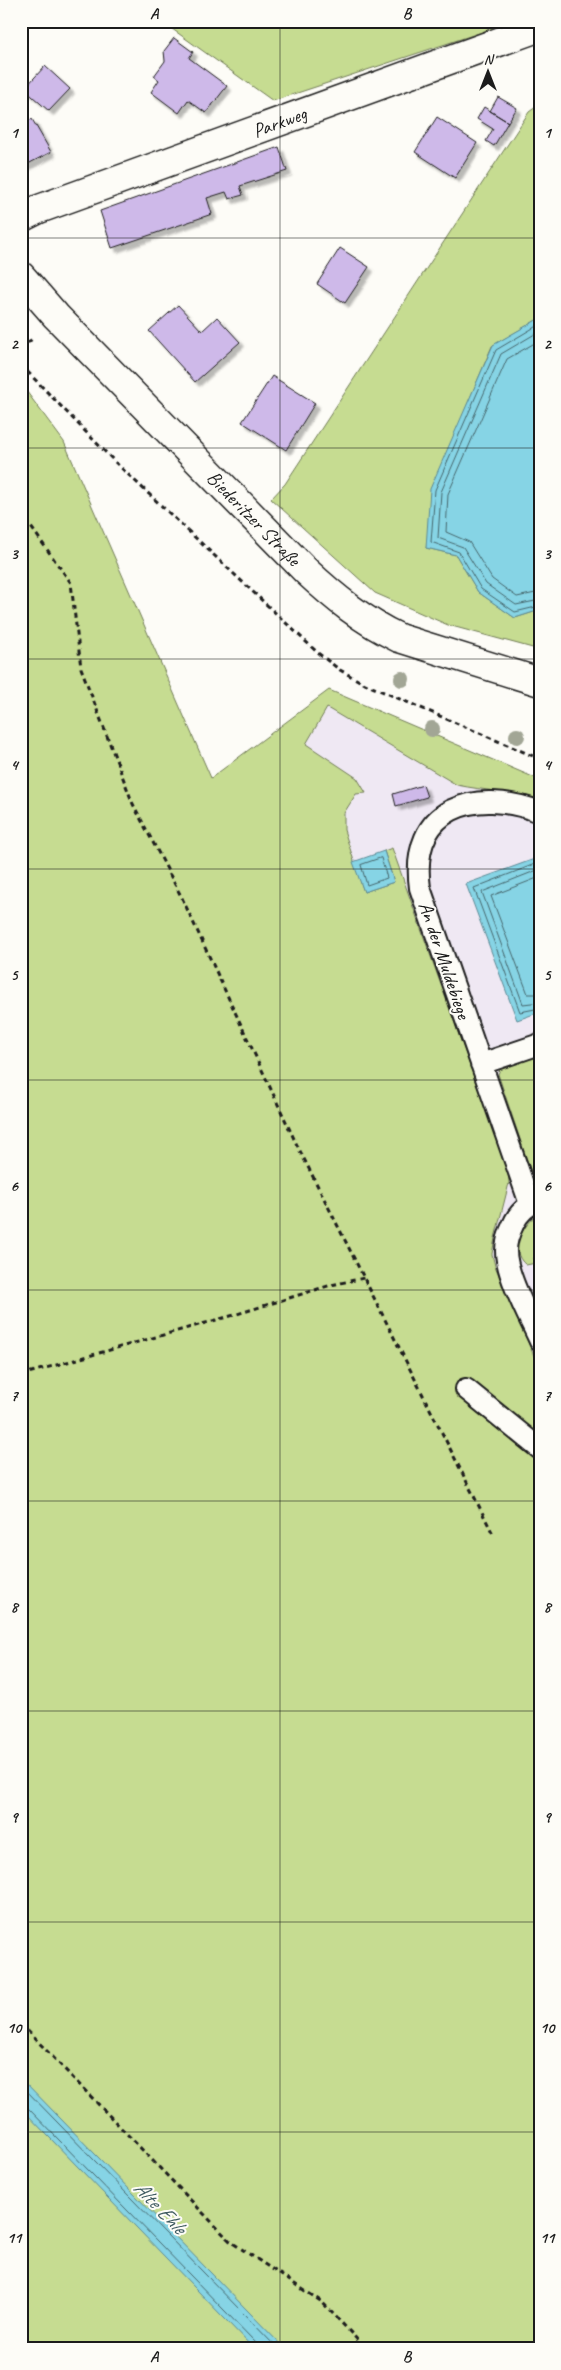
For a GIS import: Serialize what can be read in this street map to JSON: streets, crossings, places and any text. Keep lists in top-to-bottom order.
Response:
{
  "streets": {
    "street": ["Parkweg", "Biederitzer Straße"],
    "lane": ["An der Muldebiege"]
  },
  "water": ["Alte Ehle"],
  "north": "top",
  "grid": {
    "columns": ["A", "B"],
    "rows": [
      "1",
      "2",
      "3",
      "4",
      "5",
      "6",
      "7",
      "8",
      "9",
      "10",
      "11"
    ]
  }
}
